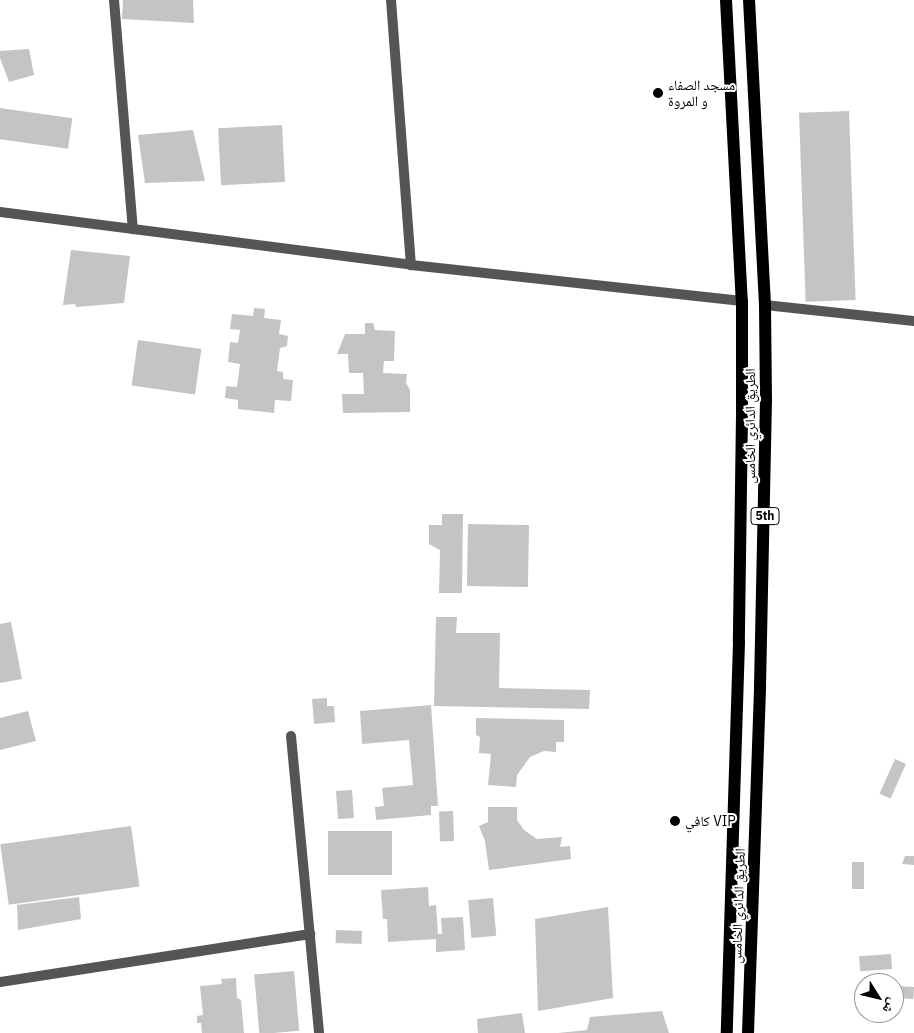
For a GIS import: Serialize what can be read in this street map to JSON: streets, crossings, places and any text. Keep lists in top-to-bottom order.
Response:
{
  "streets": {
    "main road": ["الطريق الدائري الخامس", "5th"]
  },
  "places": ["مسجد الصفاء و المروة", "كافي VIP"],
  "north": "bottom right"
}
